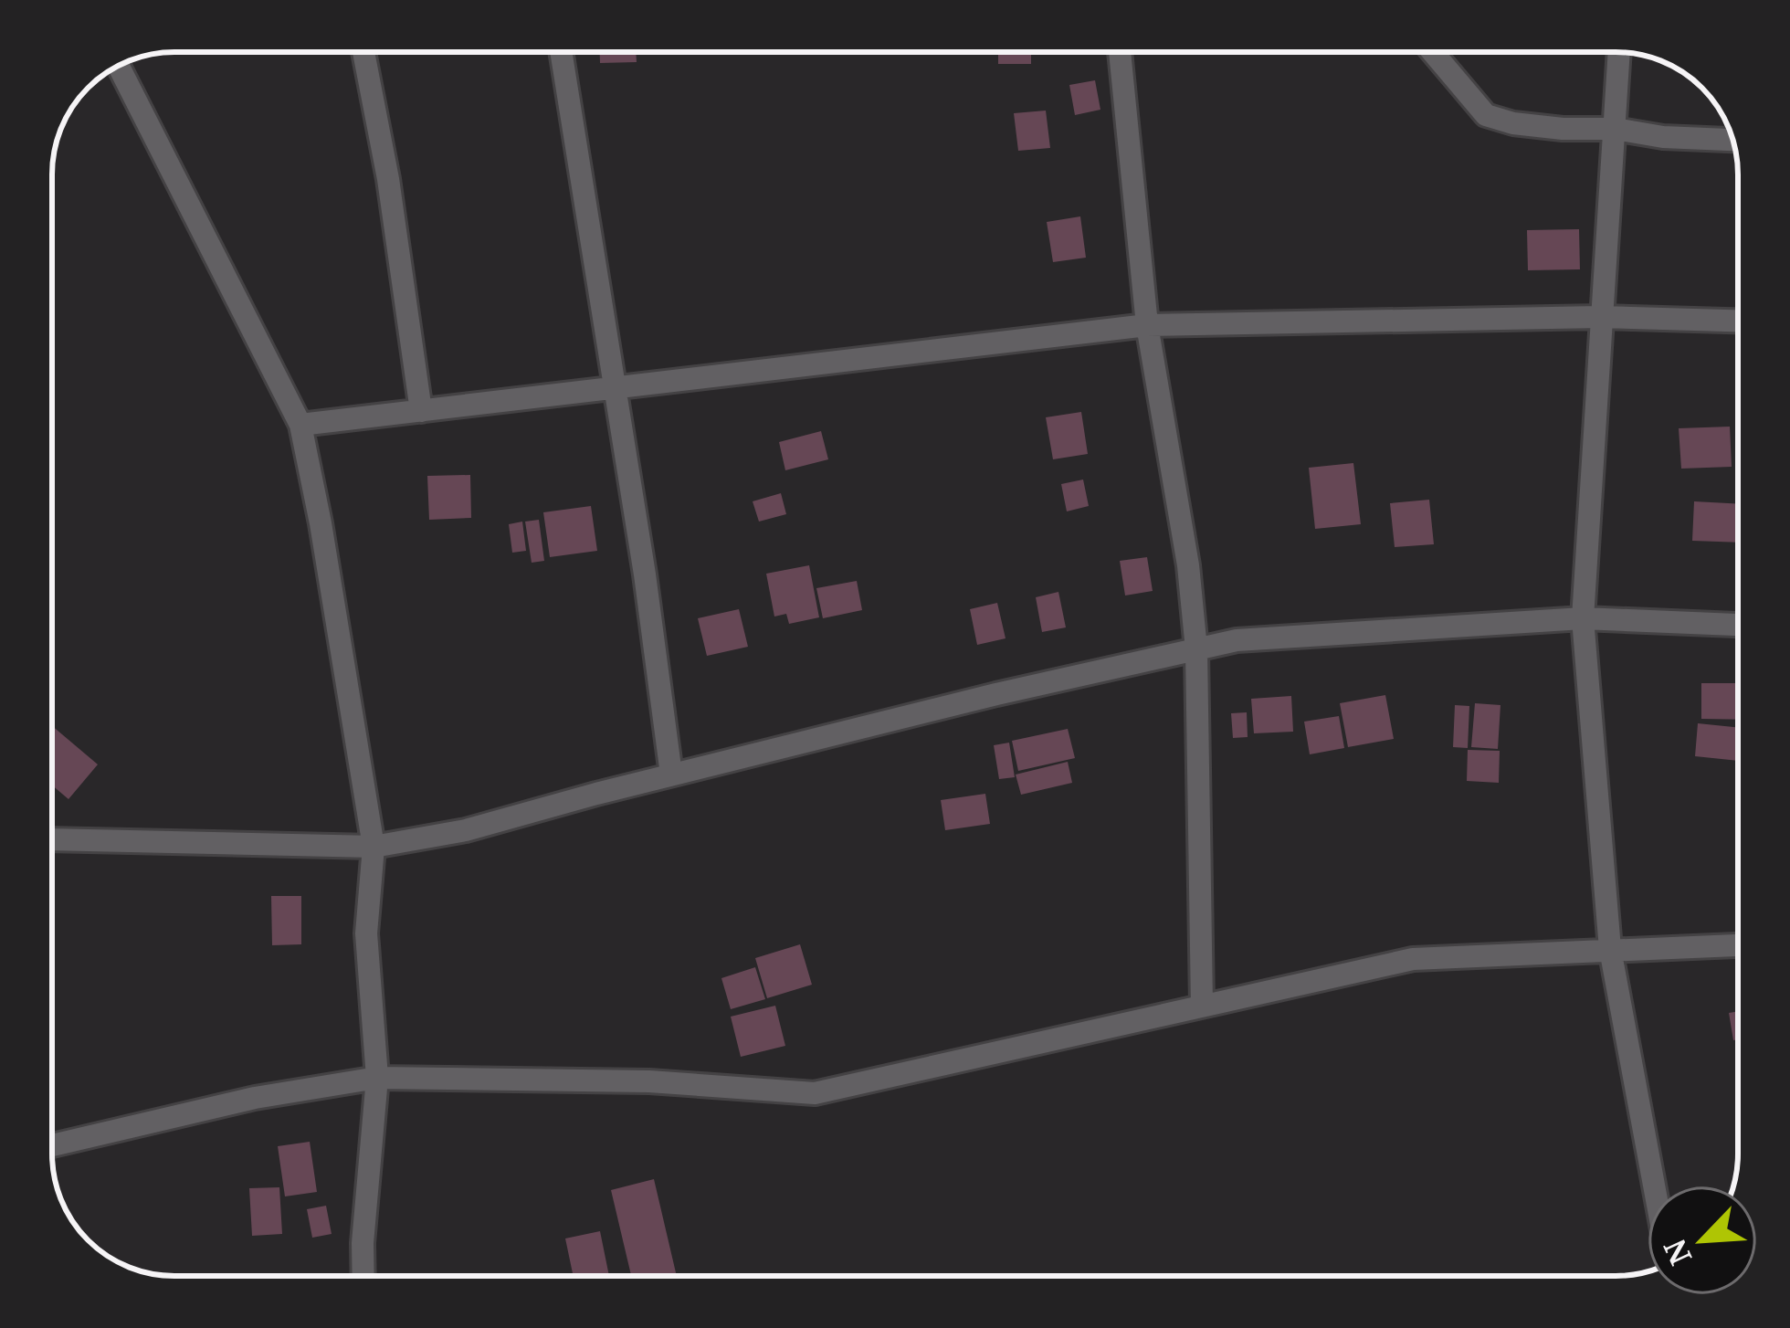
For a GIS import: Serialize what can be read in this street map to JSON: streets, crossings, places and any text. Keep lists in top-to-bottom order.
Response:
{
  "north": "bottom left"
}
